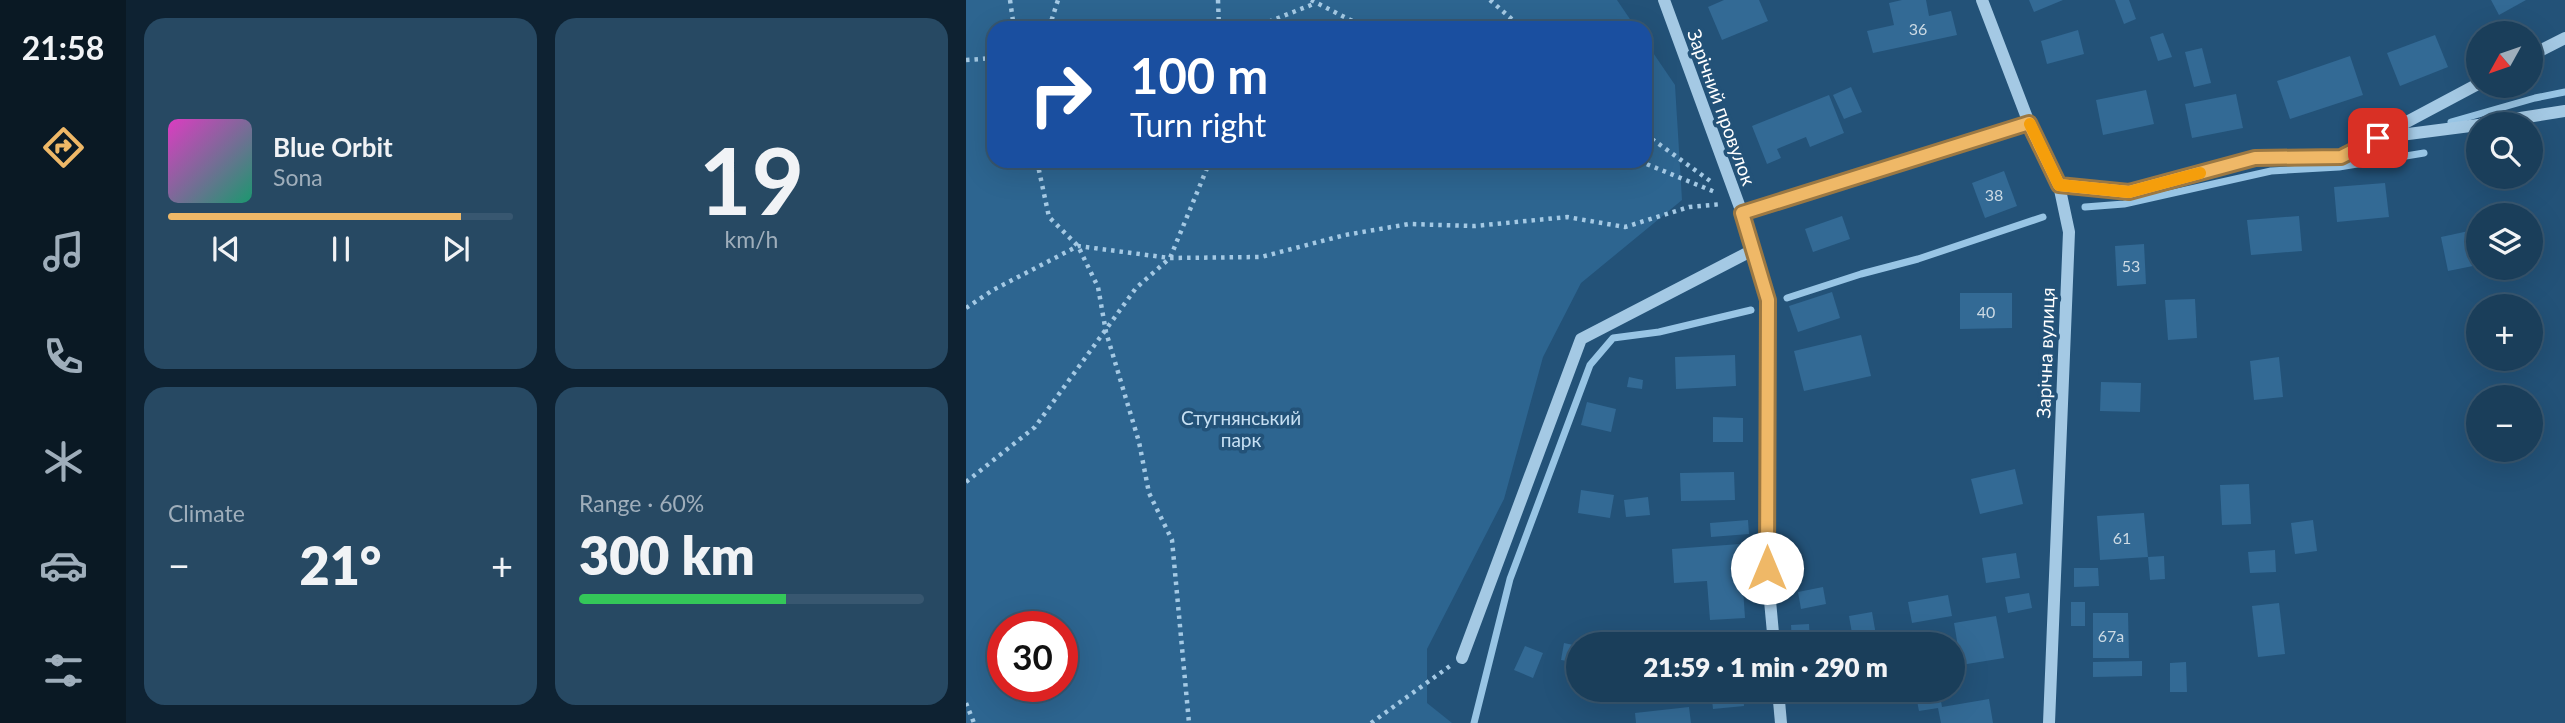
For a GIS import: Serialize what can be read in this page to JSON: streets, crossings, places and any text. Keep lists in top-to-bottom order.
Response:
{
  "streets": {
    "street": ["Зарічний провулок", "Зарічна вулиця"]
  },
  "parks": ["Стугнянський парк"],
  "house_numbers": [
    "36",
    "38",
    "53",
    "40",
    "61",
    "67а"
  ],
  "north": "bottom left",
  "page": {
    "tabs": "21:58",
    "tile": [
      ["19", "km/h"],
      "Climate",
      ["Range · 60%", "300 km"]
    ],
    "map_buttons": ["+", "−"],
    "turn": ["100 m", "Turn right"],
    "song": ["Blue Orbit", "Sona"],
    "heat": ["−", "21°", "+"],
    "limit": "30",
    "trip": "21:59 · 1 min · 290 m"
  }
}
